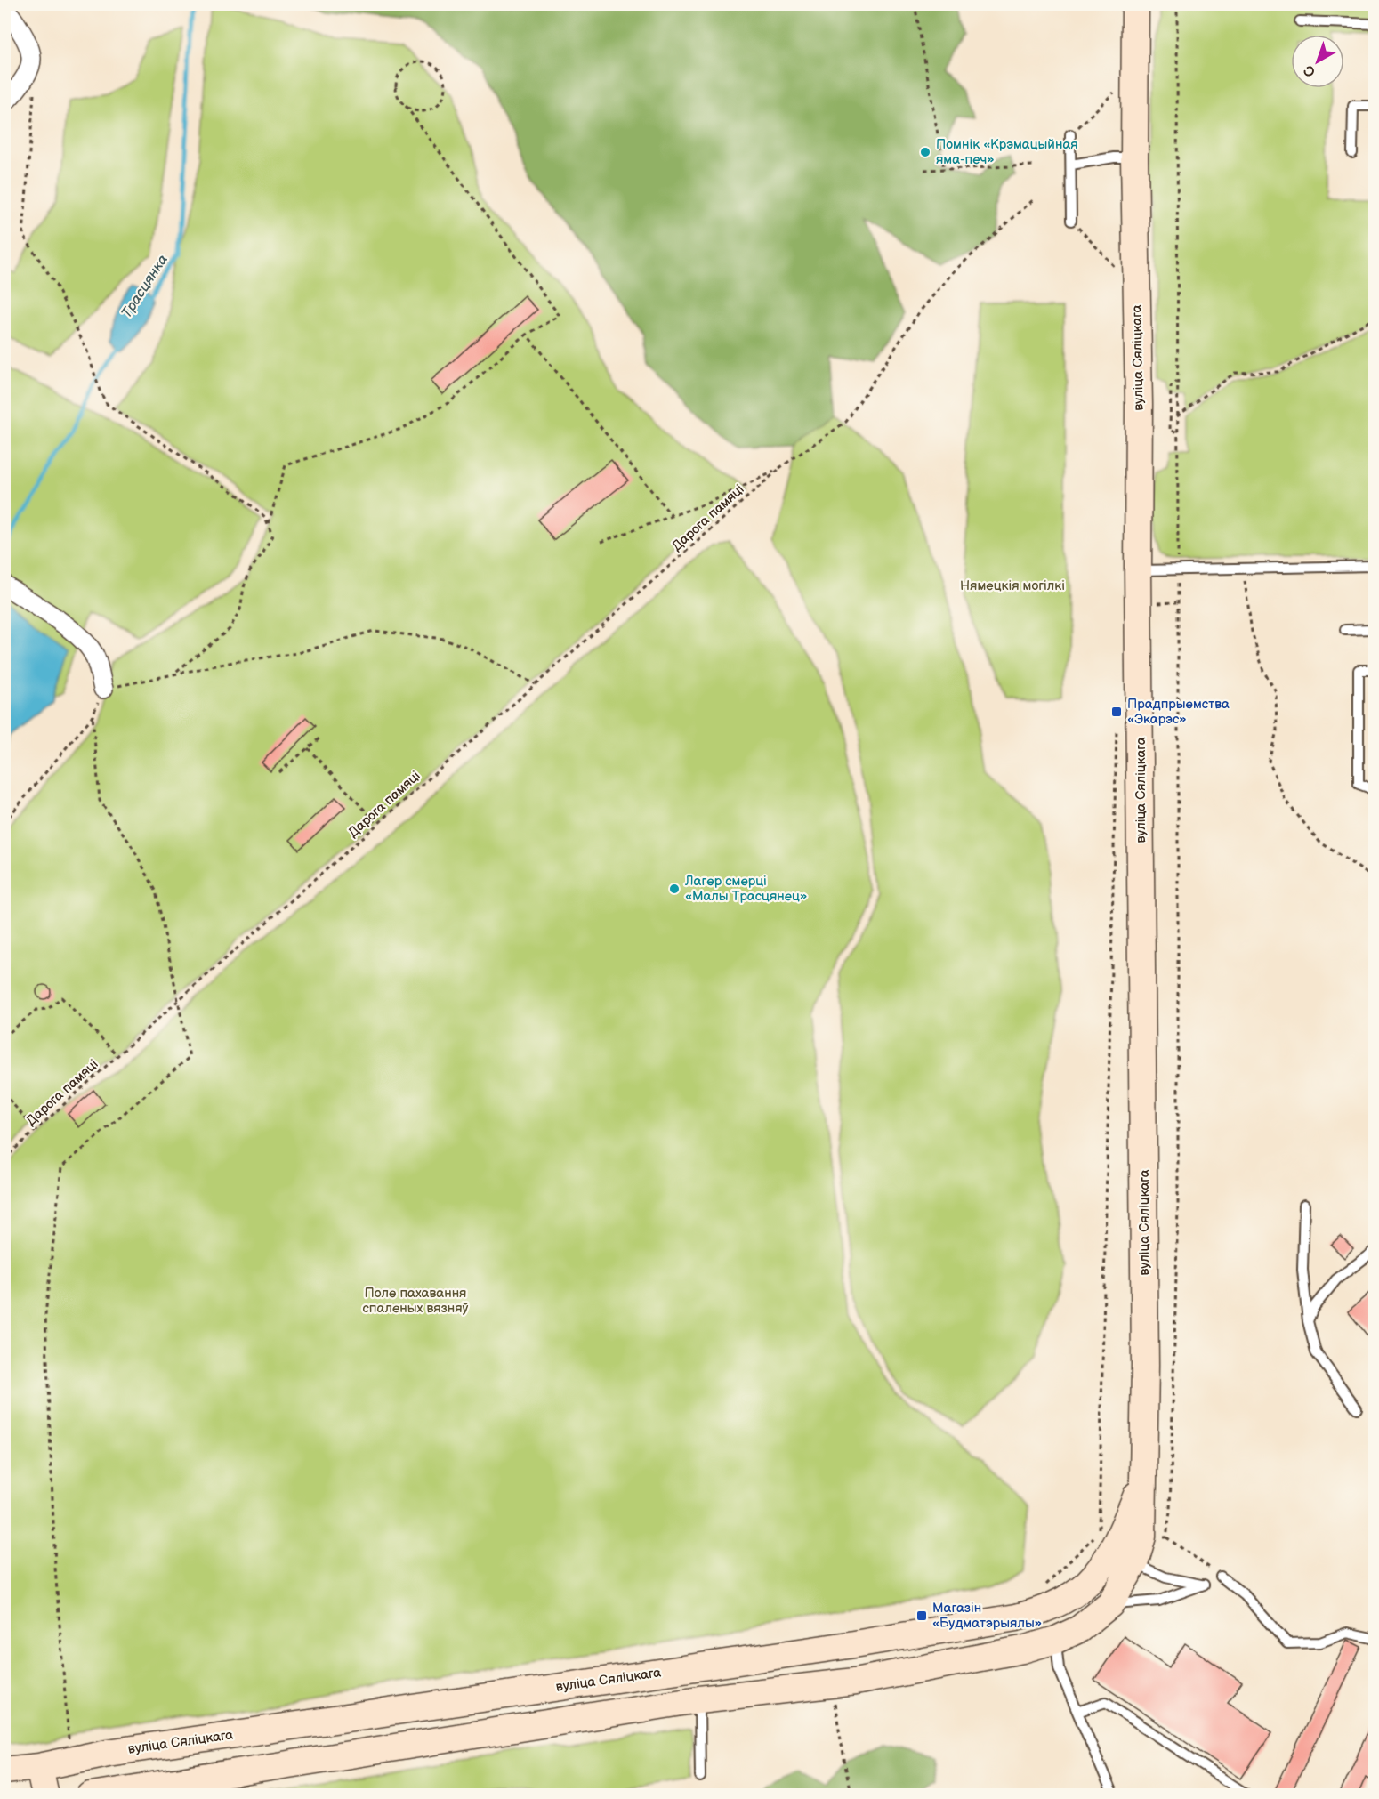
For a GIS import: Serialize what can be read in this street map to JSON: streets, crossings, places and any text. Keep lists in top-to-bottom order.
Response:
{
  "streets": {
    "main road": ["вуліца Сяліцкага"],
    "path": ["Дарога памяці"]
  },
  "water": ["Трасцянка"],
  "parks": ["Нямецкія могілкі", "Поле пахавання спаленых вязняў"],
  "places": {
    "other": ["Помнік «Крэмацыйная яма-печ»", "Лагер смерці «Малы Трасцянец»"],
    "transit": ["Прадпрыемства «Экарэс»", "Магазін «Будматэрыялы»"]
  },
  "north": "bottom left"
}
